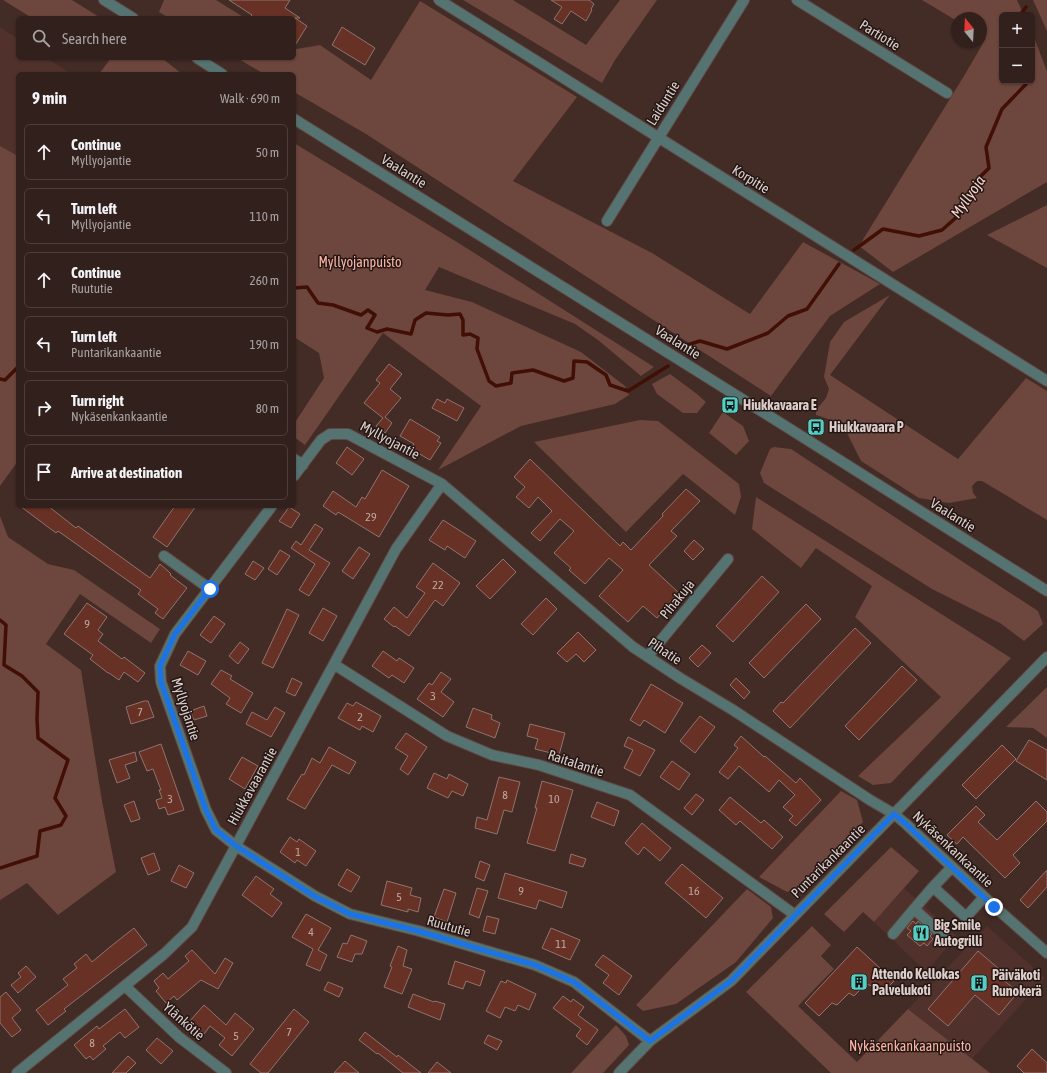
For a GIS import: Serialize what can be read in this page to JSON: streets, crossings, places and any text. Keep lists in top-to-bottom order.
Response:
{
  "streets": {
    "street": [
      "Partiotie",
      "Laiduntie",
      "Vaalantie",
      "Korpitie",
      "Myllyojantie",
      "Pihakuja",
      "Pihatie",
      "Raitalantie",
      "Hiukkavaarantie",
      "Nykäsenkankaantie",
      "Puntarikankaantie",
      "Ruututie",
      "Ylänkötie"
    ]
  },
  "crossings": [
    ["Laiduntie", "Korpitie"],
    ["Myllyojantie", "Pihatie"],
    ["Myllyojantie", "Hiukkavaarantie"],
    ["Myllyojantie", "Ruututie"],
    ["Pihakuja", "Pihatie"],
    ["Pihatie", "Hiukkavaarantie"],
    ["Pihatie", "Nykäsenkankaantie"],
    ["Pihatie", "Puntarikankaantie"],
    ["Raitalantie", "Hiukkavaarantie"],
    ["Raitalantie", "Puntarikankaantie"],
    ["Hiukkavaarantie", "Ruututie"],
    ["Hiukkavaarantie", "Ylänkötie"],
    ["Nykäsenkankaantie", "Puntarikankaantie"],
    ["Puntarikankaantie", "Ruututie"]
  ],
  "water": ["Myllyoja"],
  "parks": ["Myllyojanpuisto", "Nykäsenkankaanpuisto"],
  "places": {
    "bus stop": ["Hiukkavaara E", "Hiukkavaara P"],
    "restaurant": ["Big Smile Autogrilli"],
    "building": ["Attendo Kellokas Palvelukoti", "Päiväkoti Runokerä"]
  },
  "house_numbers": [
    "29",
    "22",
    "9",
    "3",
    "7",
    "2",
    "8",
    "3",
    "10",
    "1",
    "9",
    "16",
    "5",
    "4",
    "11",
    "7",
    "5",
    "8"
  ],
  "north": "top",
  "page": {
    "map_buttons": ["+", "−"],
    "search": "Search here",
    "heading": ["9 min", "Walk · 690 m"],
    "list": [
      ["Continue", "Myllyojantie", "50 m"],
      ["Turn left", "Myllyojantie", "110 m"],
      ["Continue", "Ruututie", "260 m"],
      ["Turn left", "Puntarikankaantie", "190 m"],
      ["Turn right", "Nykäsenkankaantie", "80 m"],
      "Arrive at destination"
    ]
  }
}
